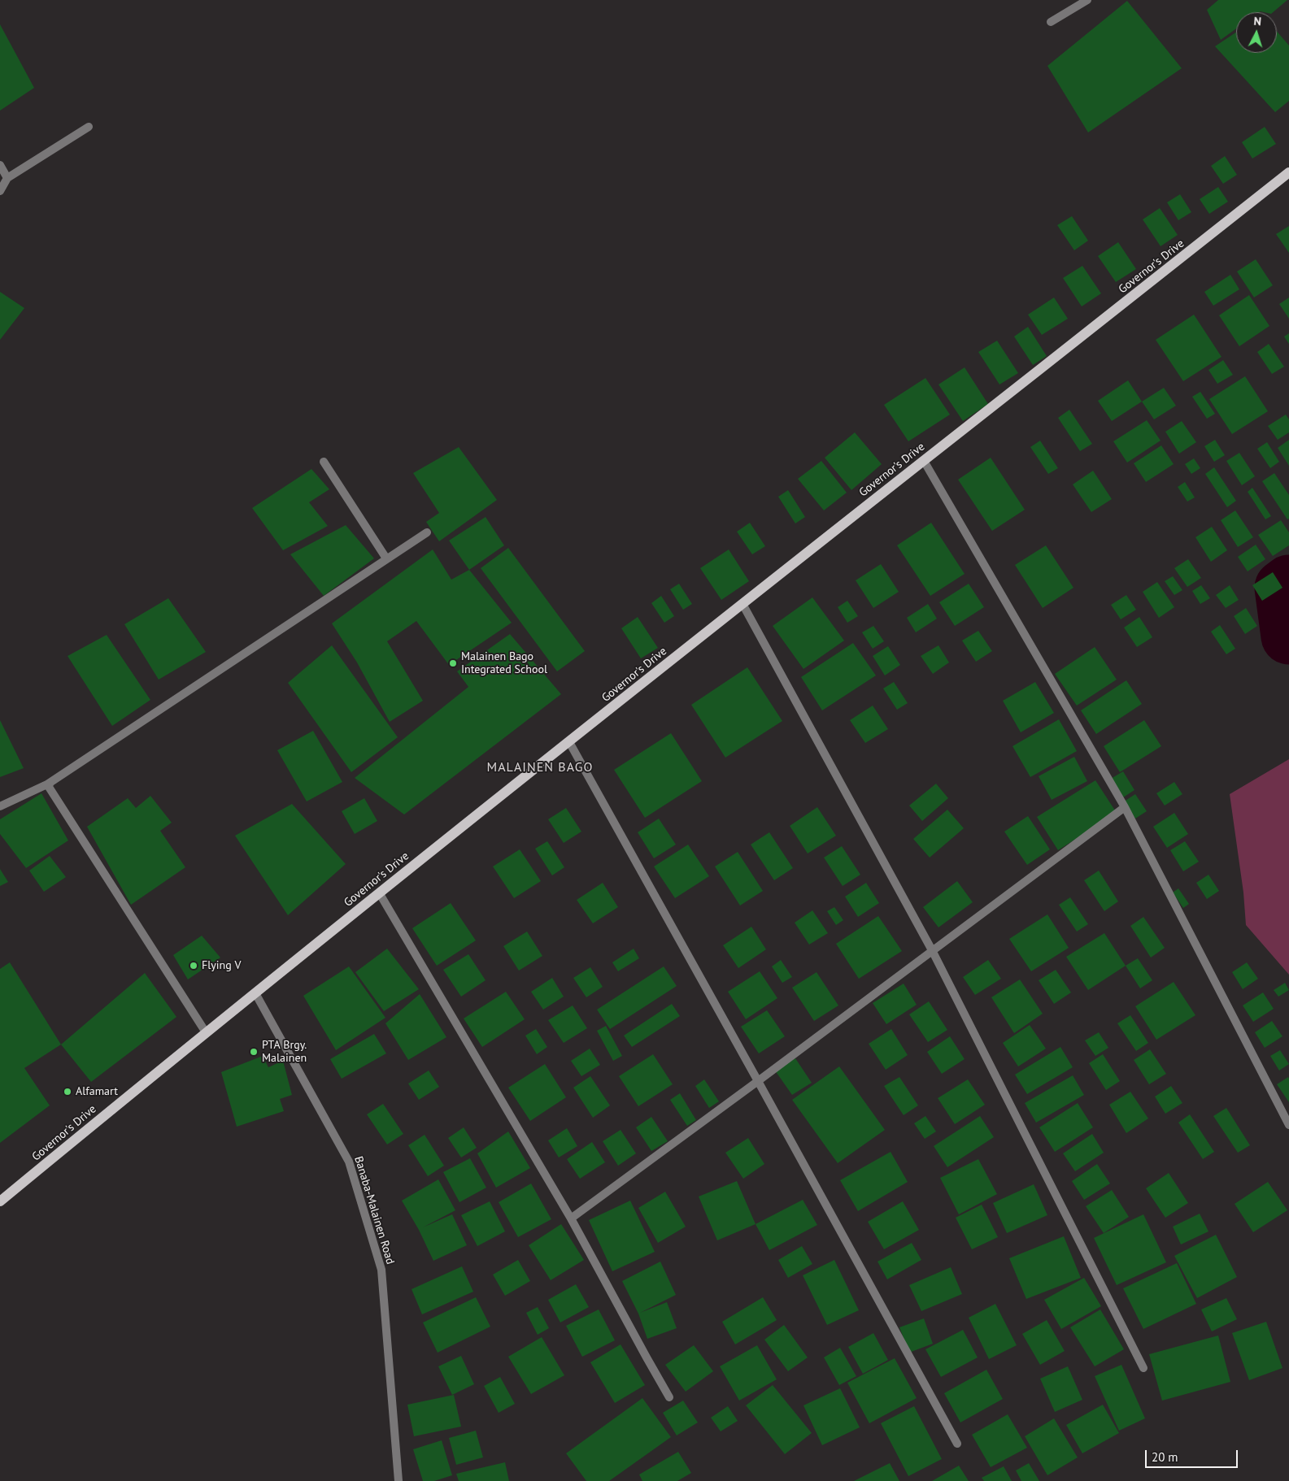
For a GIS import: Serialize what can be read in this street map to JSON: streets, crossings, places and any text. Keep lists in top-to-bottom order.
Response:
{
  "streets": {
    "main road": ["Governor's Drive"],
    "street": ["Banaba-Malainen Road"]
  },
  "crossings": [
    ["Governor's Drive", "Banaba-Malainen Road"]
  ],
  "districts": ["MALAINEN BAGO"],
  "places": [
    "Malainen Bago Integrated School",
    "Flying V",
    "PTA Brgy. Malainen",
    "Alfamart"
  ],
  "scale_bar": "20 m",
  "north": "top"
}
